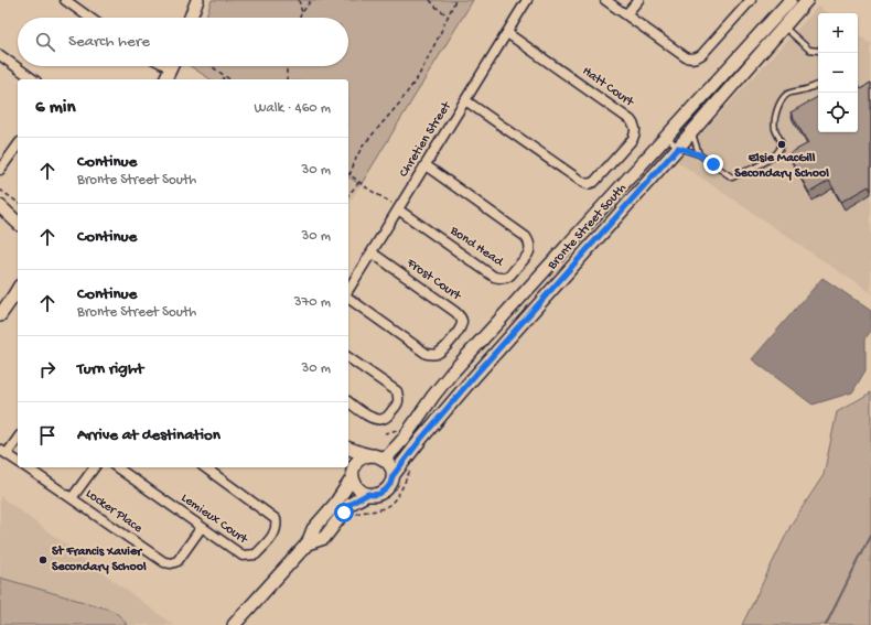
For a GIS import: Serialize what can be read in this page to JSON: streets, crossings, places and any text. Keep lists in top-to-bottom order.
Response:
{
  "streets": {
    "main road": ["Bronte Street South"],
    "street": [
      "Hatt Court",
      "Chretien Street",
      "Bond Head",
      "Frost Court",
      "Locker Place",
      "Lemieux Court"
    ]
  },
  "crossings": [
    ["Hatt Court", "Chretien Street"],
    ["Chretien Street", "Bond Head"],
    ["Chretien Street", "Frost Court"],
    ["Locker Place", "Lemieux Court"]
  ],
  "places": ["Elsie MacGill Secondary School", "St Francis Xavier Secondary School"],
  "page": {
    "map_buttons": ["+", "−"],
    "search": "Search here",
    "heading": ["6 min", "Walk · 460 m"],
    "list": [
      ["Continue", "Bronte Street South", "30 m"],
      ["Continue", "30 m"],
      ["Continue", "Bronte Street South", "370 m"],
      ["Turn right", "30 m"],
      "Arrive at destination"
    ]
  }
}
